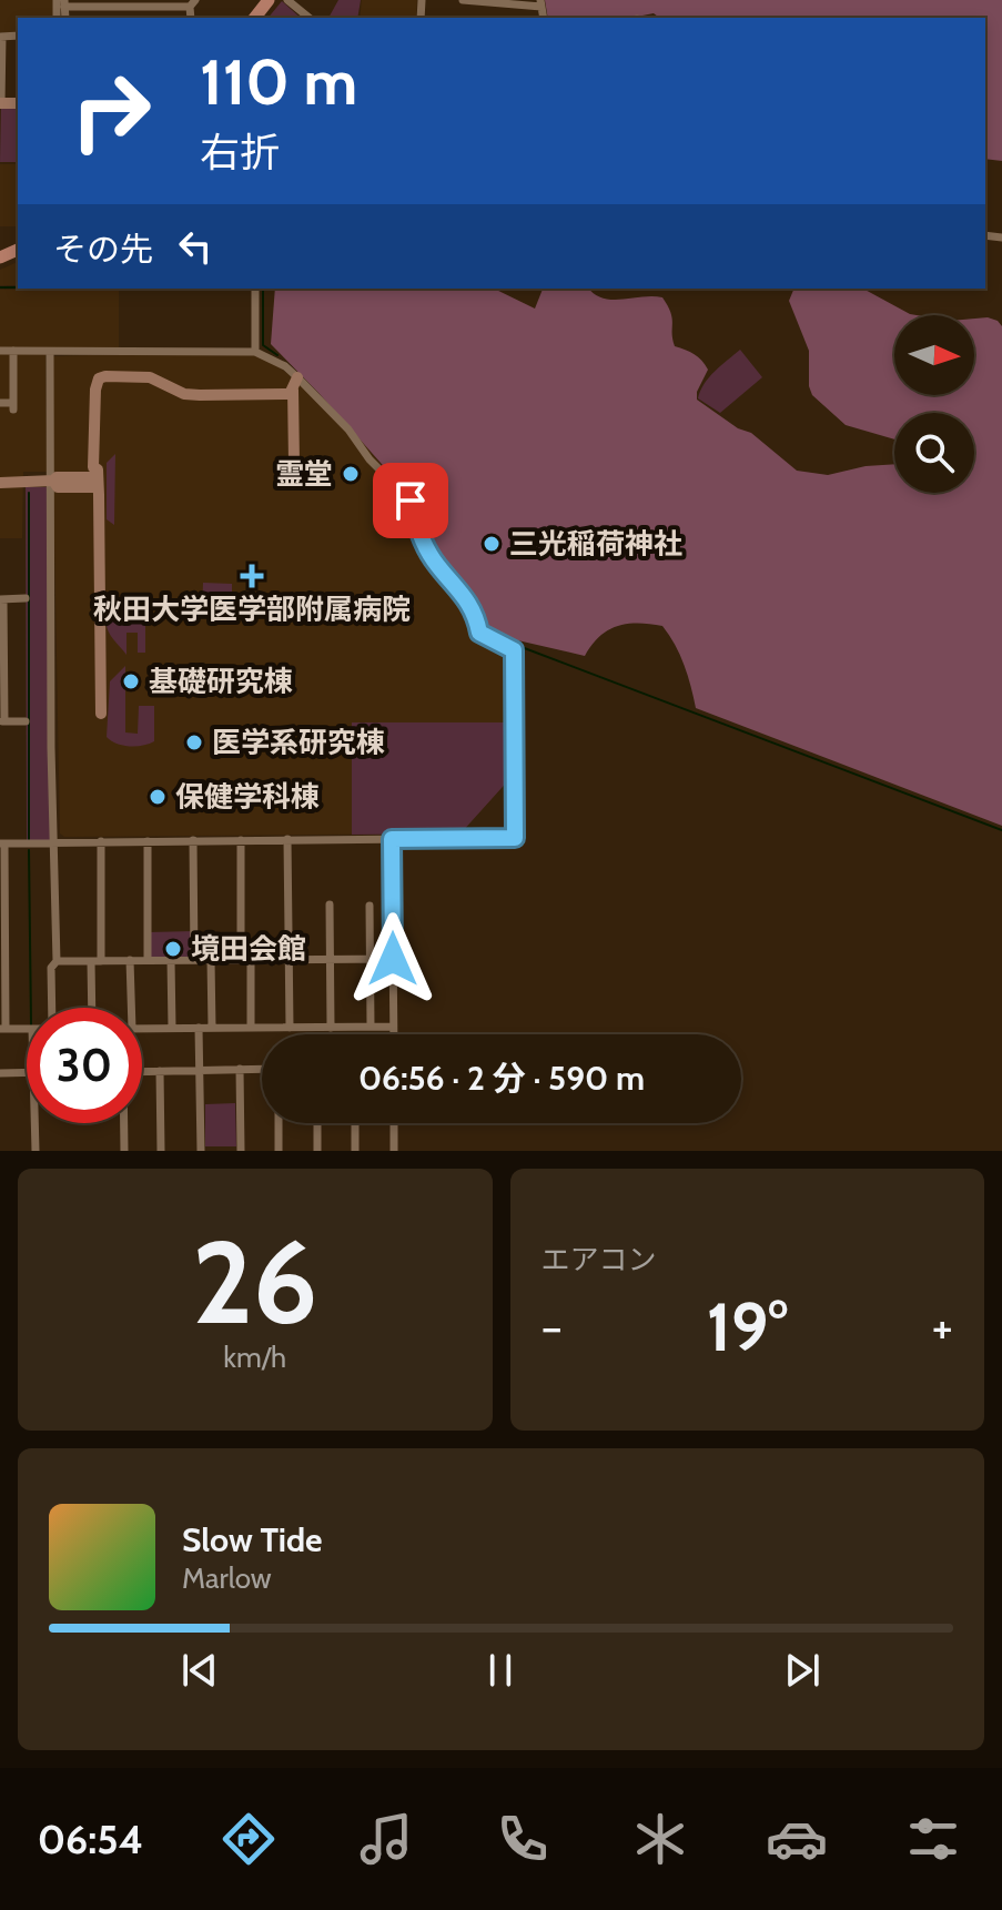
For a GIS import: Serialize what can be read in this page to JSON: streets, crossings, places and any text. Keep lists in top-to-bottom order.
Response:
{
  "places": {
    "other": [
      "霊堂",
      "三光稲荷神社",
      "基礎研究棟",
      "医学系研究棟",
      "保健学科棟",
      "境田会館"
    ],
    "health": ["秋田大学医学部附属病院"]
  },
  "north": "right",
  "page": {
    "turn": ["110 m", "右折"],
    "then": "その先",
    "limit": "30",
    "trip": "06:56 · 2 分 · 590 m",
    "tile": [
      ["26", "km/h"],
      "エアコン"
    ],
    "heat": ["−", "19°", "+"],
    "song": ["Slow Tide", "Marlow"],
    "tabs": "06:54"
  }
}
